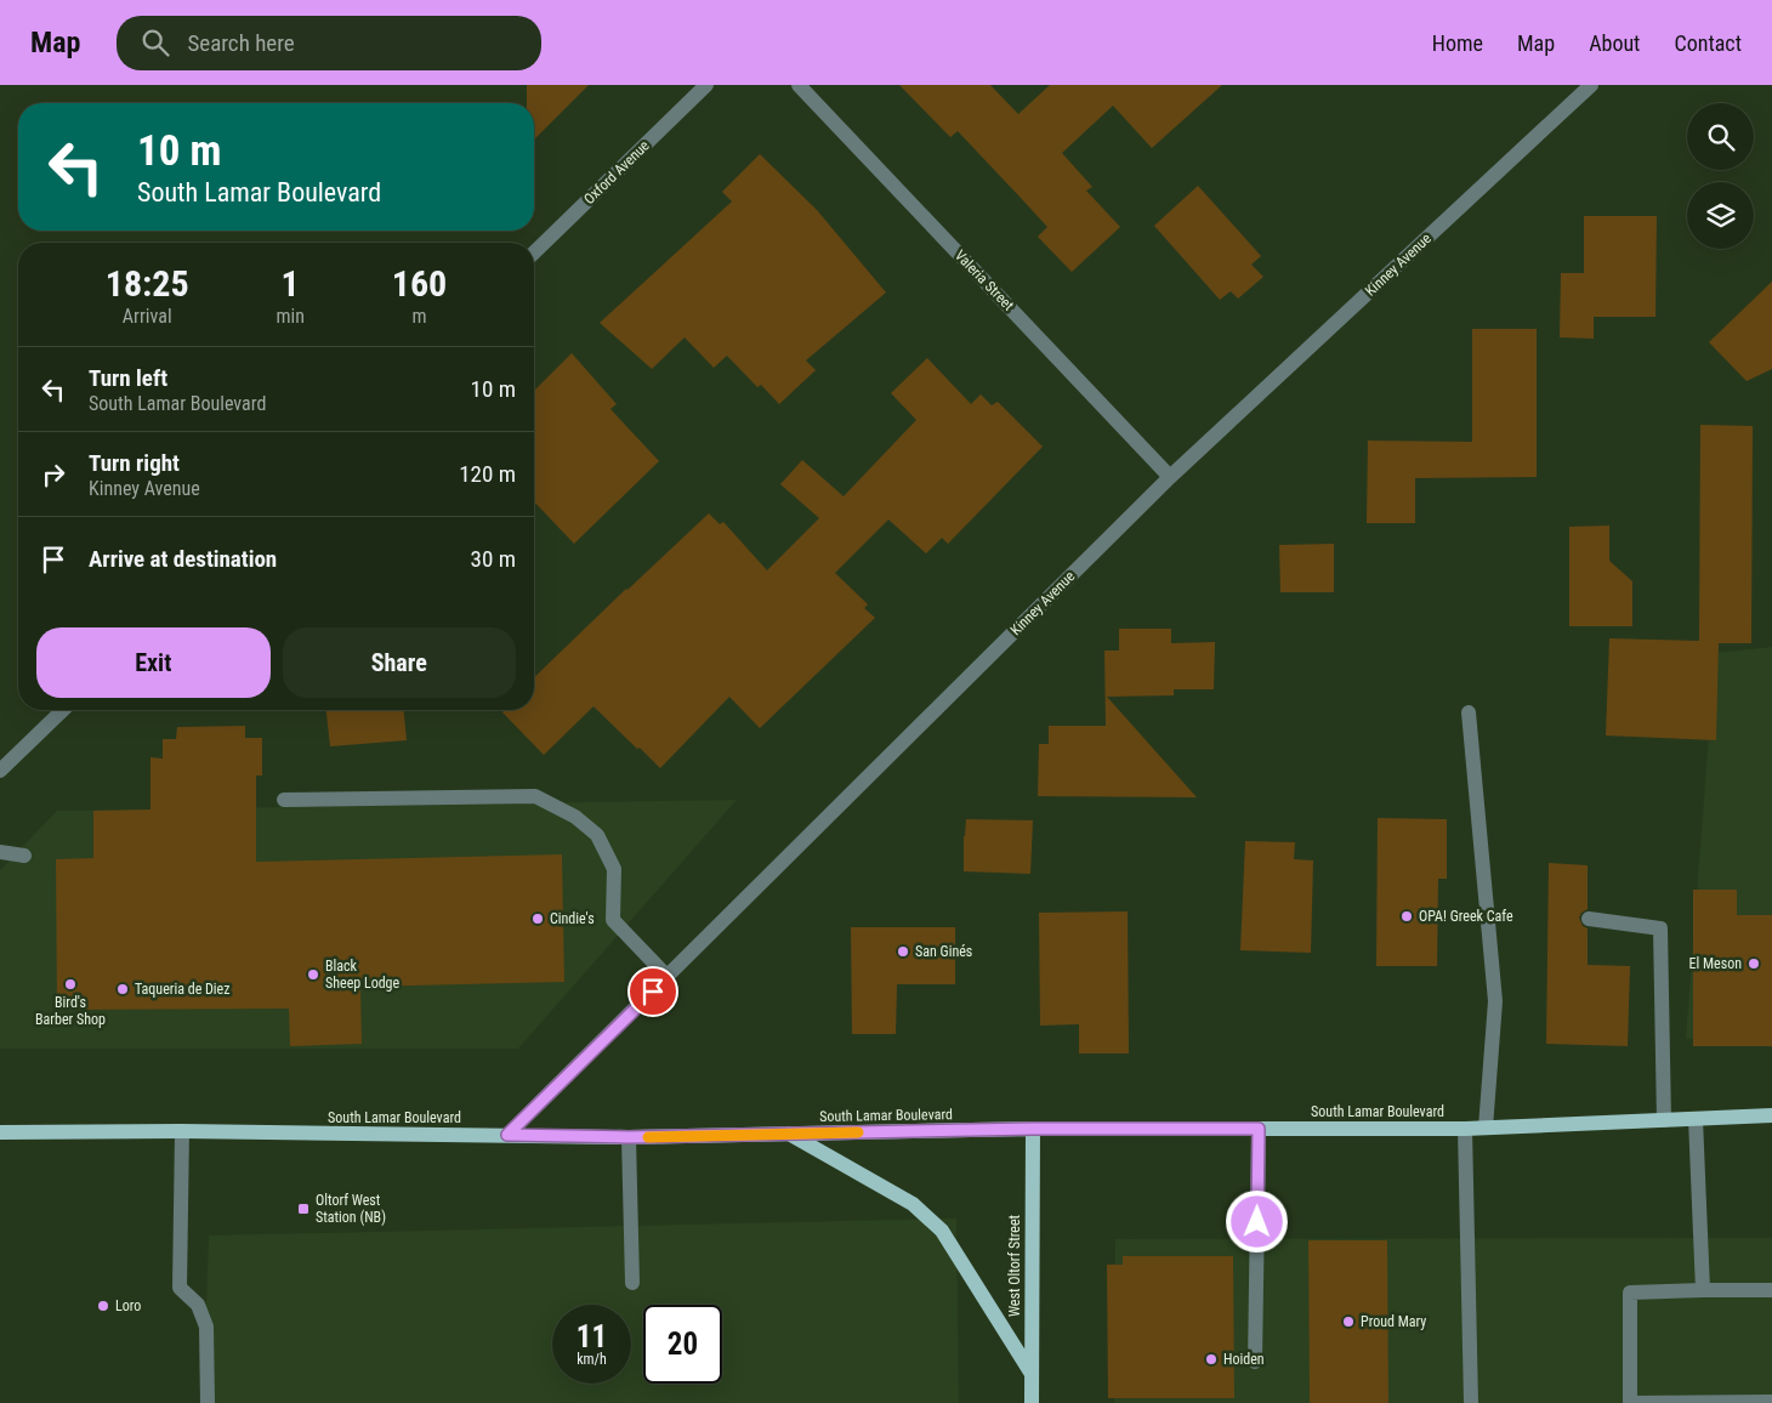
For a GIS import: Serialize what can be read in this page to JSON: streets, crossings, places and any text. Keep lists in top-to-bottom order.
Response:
{
  "streets": {
    "main road": ["South Lamar Boulevard", "West Oltorf Street"],
    "street": ["Oxford Avenue", "Kinney Avenue", "Valeria Street"]
  },
  "crossings": [
    ["Kinney Avenue", "Valeria Street"],
    ["Kinney Avenue", "South Lamar Boulevard"],
    ["South Lamar Boulevard", "West Oltorf Street"]
  ],
  "places": {
    "other": [
      "OPA! Greek Cafe",
      "Cindie's",
      "San Ginés",
      "El Meson",
      "Black Sheep Lodge",
      "Bird's Barber Shop",
      "Taqueria de Diez",
      "Loro",
      "Proud Mary",
      "Hoiden"
    ],
    "transit": ["Oltorf West Station (NB)"]
  },
  "page": {
    "header": "Map",
    "search": "Search here",
    "nav": [
      "Home",
      "Map",
      "About",
      "Contact"
    ],
    "turn": ["10 m", "South Lamar Boulevard"],
    "eta": [
      "18:25",
      "Arrival",
      "1",
      "min",
      "160",
      "m"
    ],
    "list": [
      {
        "name": "Turn left",
        "note": "South Lamar Boulevard",
        "value": "10 m"
      },
      {
        "name": "Turn right",
        "note": "Kinney Avenue",
        "value": "120 m"
      },
      {
        "name": "Arrive at destination",
        "value": "30 m"
      }
    ],
    "buttons": ["Exit", "Share"],
    "speed": "11 km/h",
    "limit": "20"
  }
}
